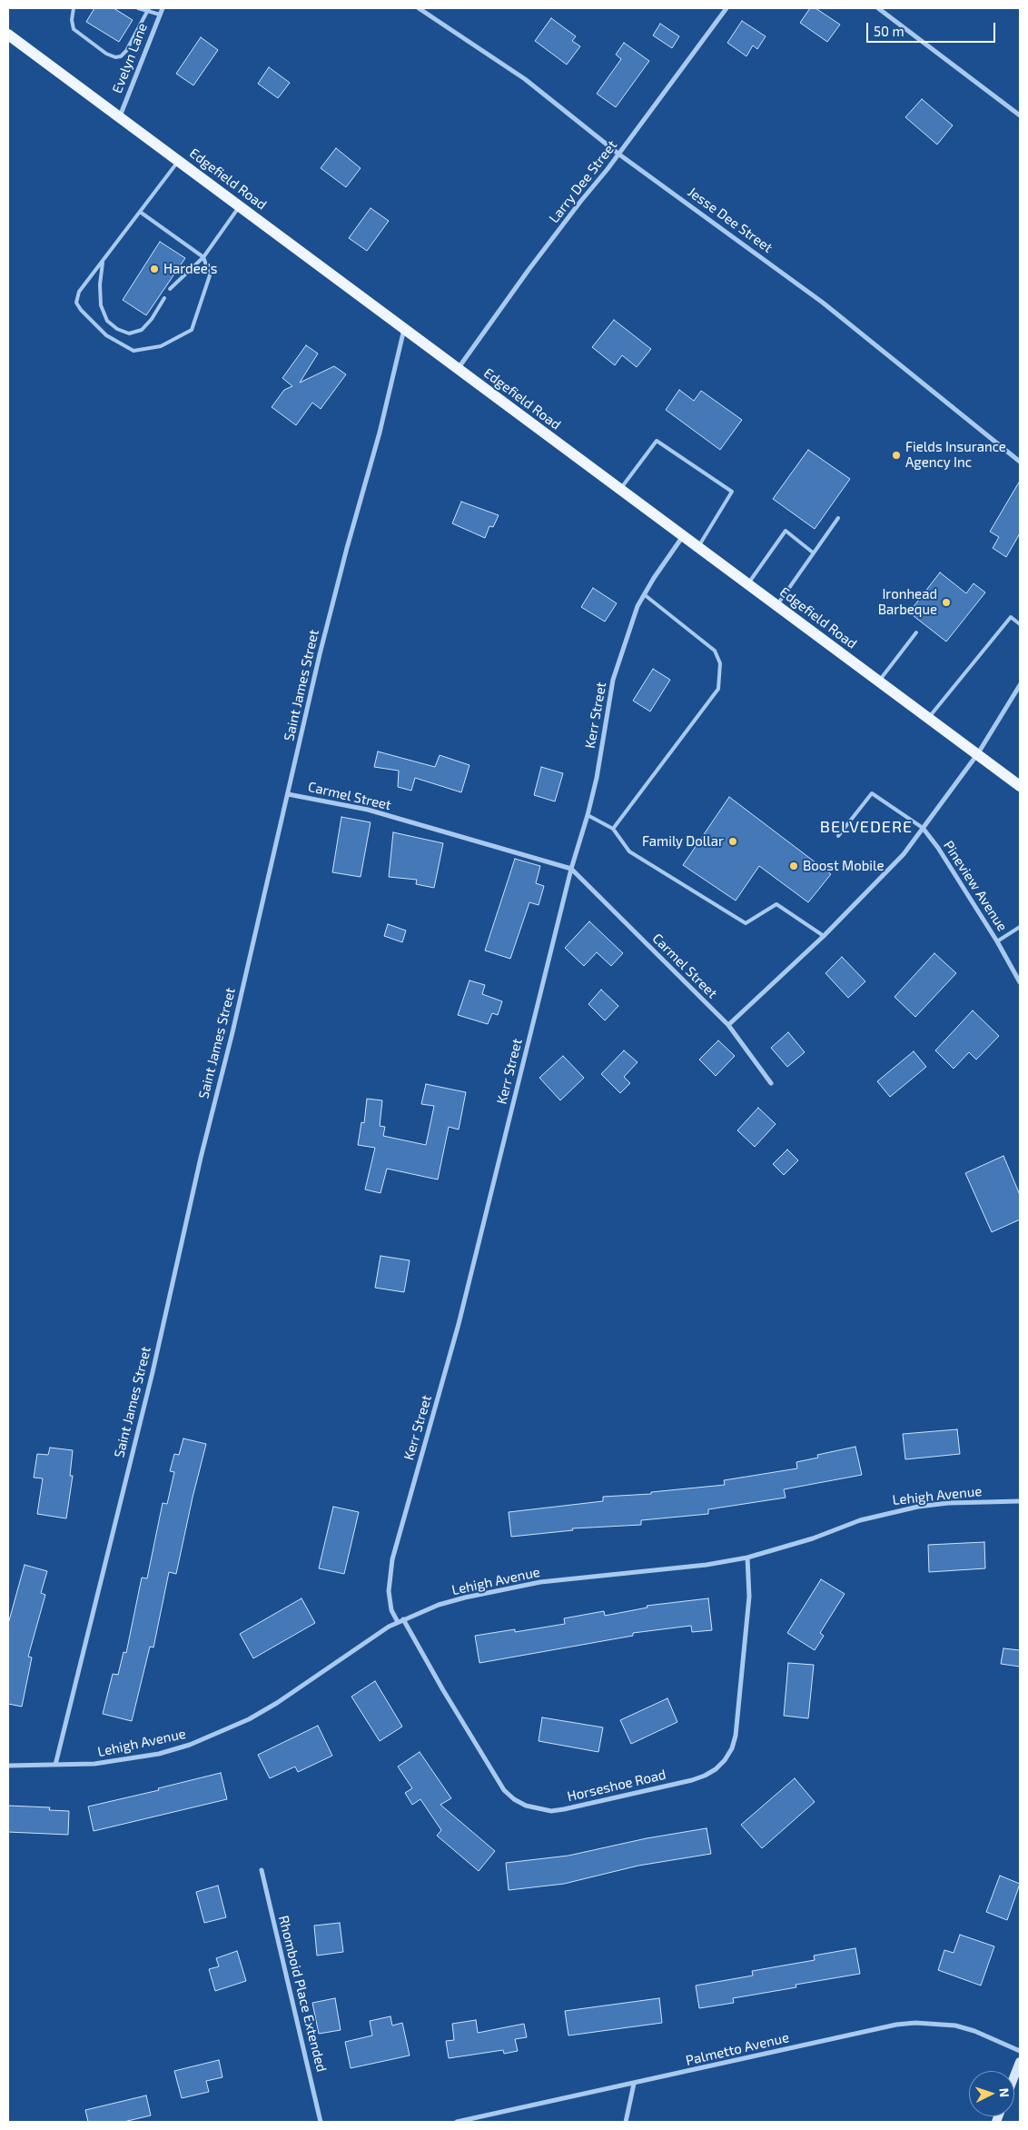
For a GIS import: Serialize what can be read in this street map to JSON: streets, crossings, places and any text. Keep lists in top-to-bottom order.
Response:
{
  "streets": {
    "main road": ["Edgefield Road"],
    "street": [
      "Evelyn Lane",
      "Larry Dee Street",
      "Jesse Dee Street",
      "Saint James Street",
      "Kerr Street",
      "Carmel Street",
      "Pineview Avenue",
      "Lehigh Avenue",
      "Horseshoe Road",
      "Rhomboid Place Extended",
      "Palmetto Avenue"
    ]
  },
  "crossings": [
    ["Evelyn Lane", "Edgefield Road"],
    ["Edgefield Road", "Larry Dee Street"],
    ["Edgefield Road", "Saint James Street"],
    ["Edgefield Road", "Kerr Street"],
    ["Larry Dee Street", "Jesse Dee Street"],
    ["Saint James Street", "Carmel Street"],
    ["Saint James Street", "Lehigh Avenue"],
    ["Kerr Street", "Carmel Street"],
    ["Kerr Street", "Lehigh Avenue"],
    ["Lehigh Avenue", "Horseshoe Road"]
  ],
  "districts": ["BELVEDERE"],
  "places": [
    "Hardee's",
    "Fields Insurance Agency Inc",
    "Ironhead Barbeque",
    "Family Dollar",
    "Boost Mobile"
  ],
  "scale_bar": "50 m",
  "north": "right"
}
